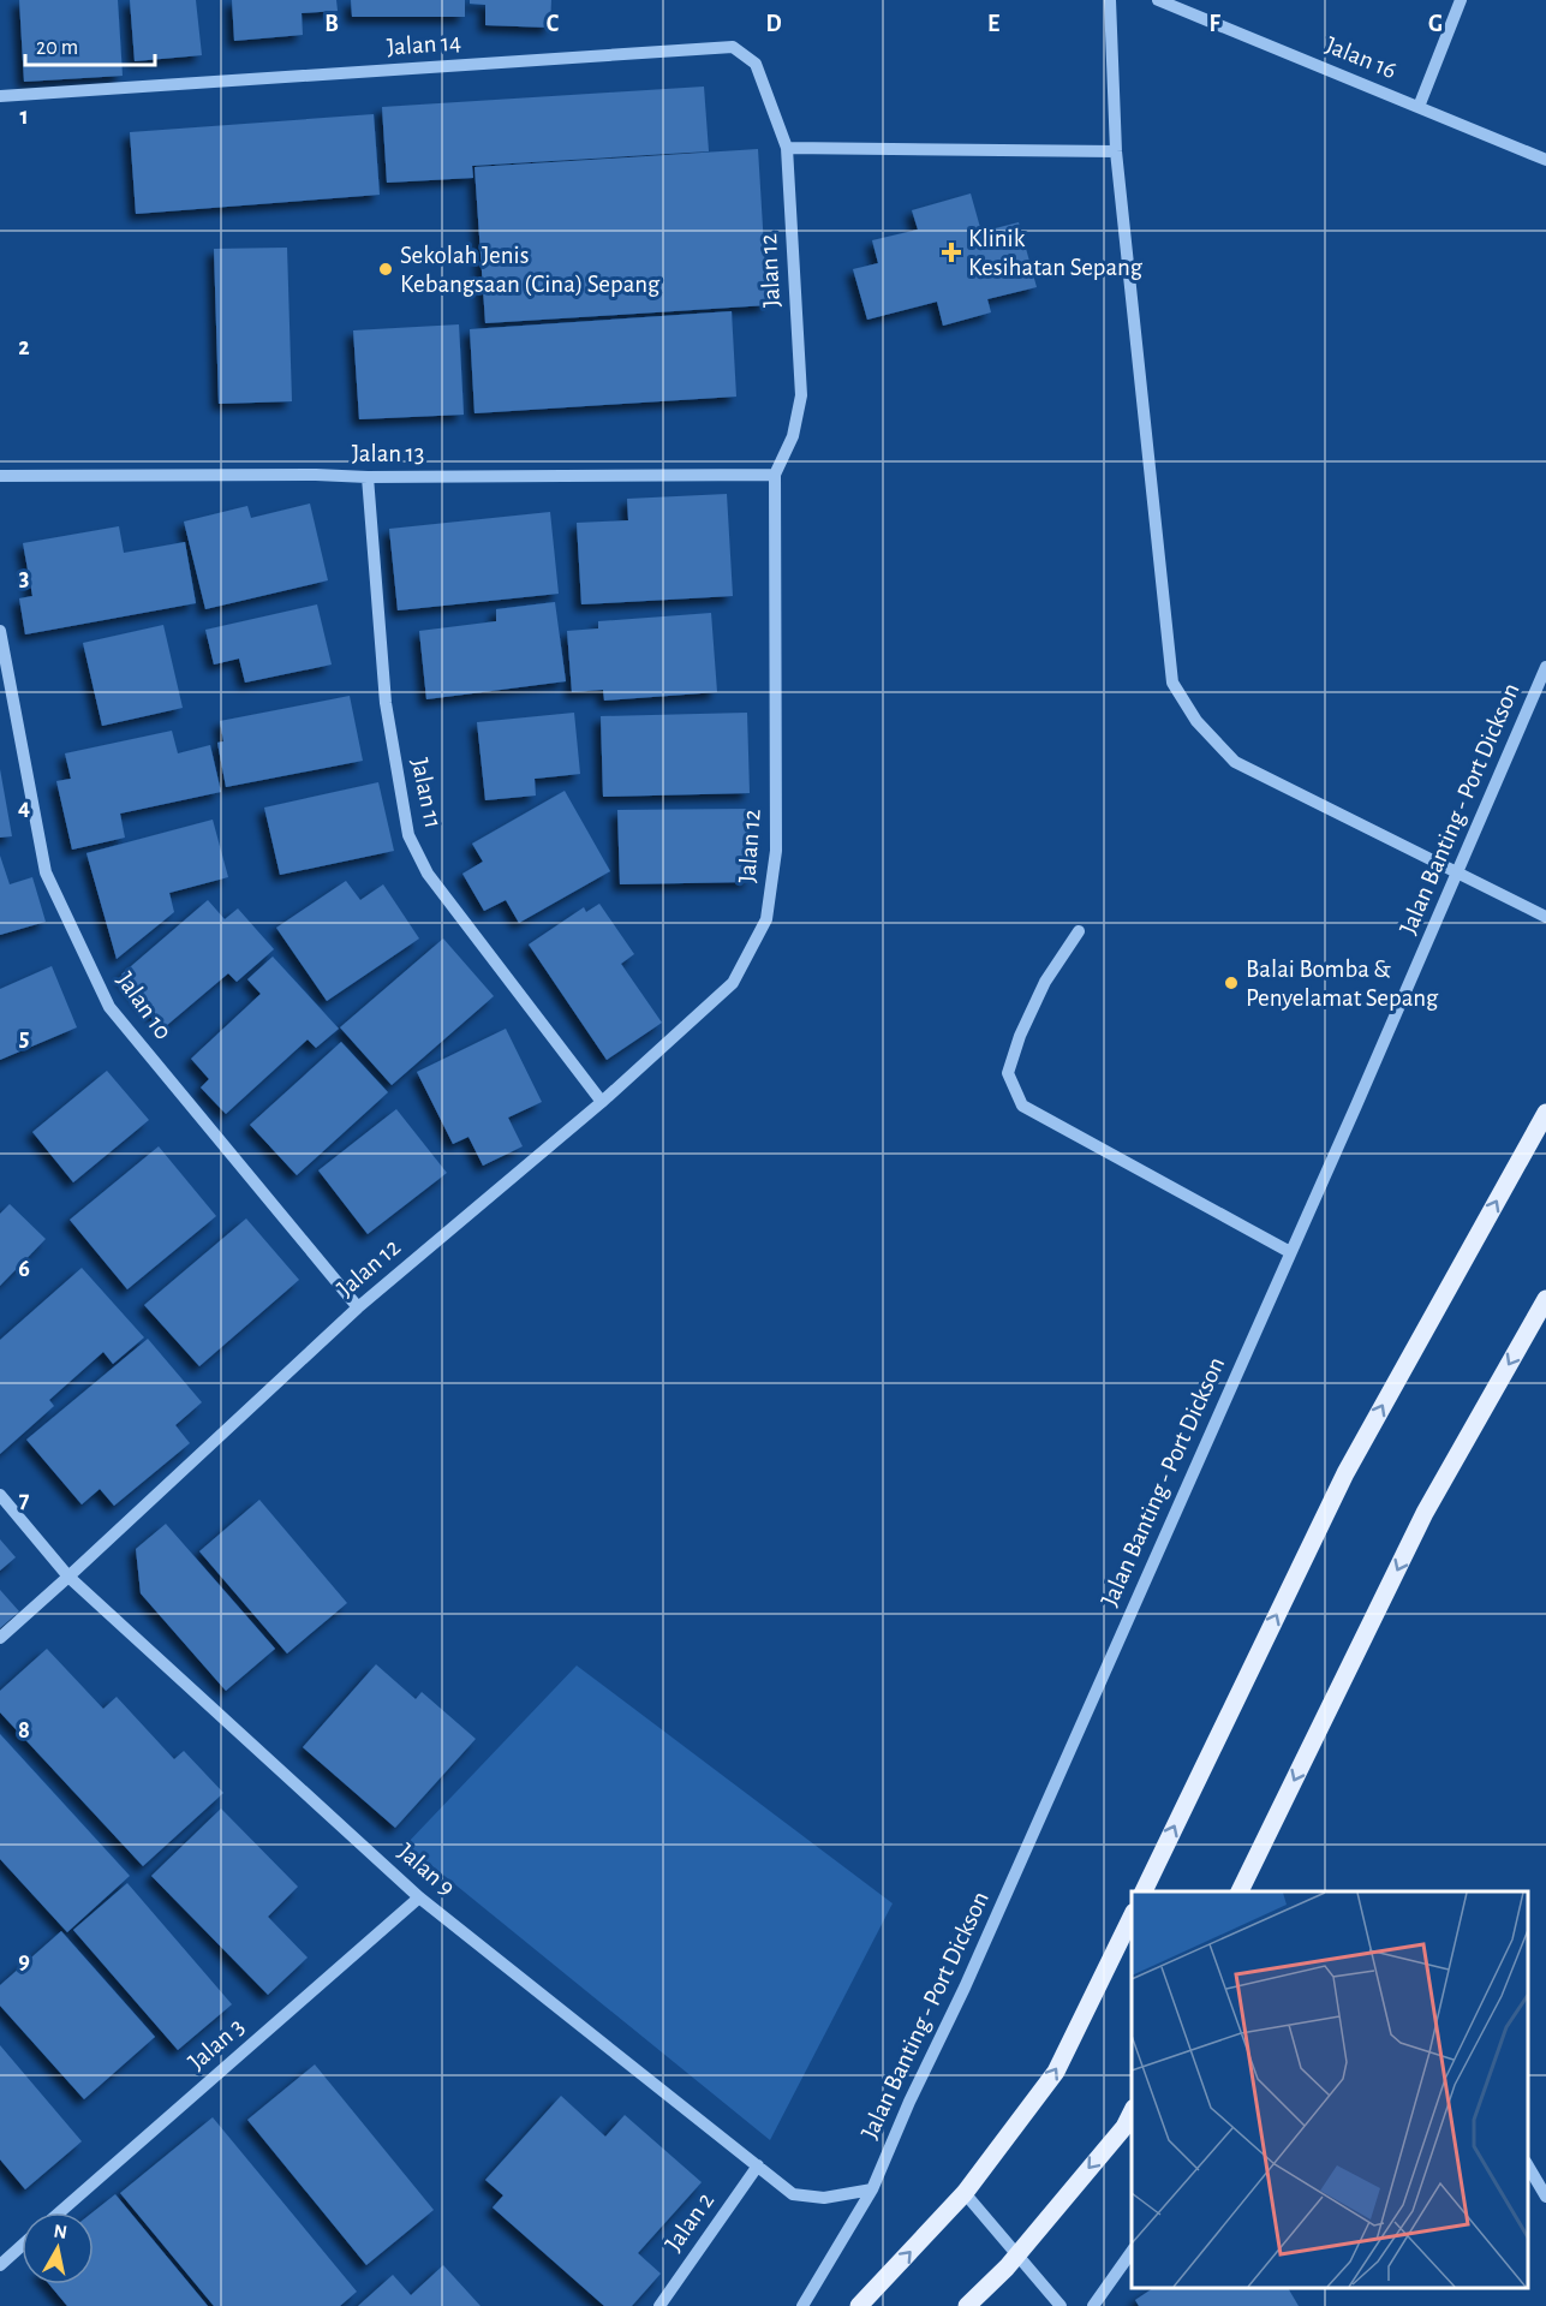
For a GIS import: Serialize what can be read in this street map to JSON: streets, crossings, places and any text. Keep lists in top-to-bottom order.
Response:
{
  "streets": {
    "street": [
      "Jalan 14",
      "Jalan 16",
      "Jalan 12",
      "Jalan 13",
      "Jalan 11",
      "Jalan Banting - Port Dickson",
      "Jalan 10",
      "Jalan 9",
      "Jalan 3",
      "Jalan 2"
    ]
  },
  "crossings": [
    ["Jalan 14", "Jalan 12"],
    ["Jalan 12", "Jalan 13"],
    ["Jalan 12", "Jalan 11"],
    ["Jalan 12", "Jalan 10"],
    ["Jalan 12", "Jalan 9"],
    ["Jalan 13", "Jalan 11"],
    ["Jalan Banting - Port Dickson", "Jalan 9"],
    ["Jalan 9", "Jalan 3"],
    ["Jalan 9", "Jalan 2"]
  ],
  "places": {
    "health": ["Klinik Kesihatan Sepang"],
    "other": ["Sekolah Jenis Kebangsaan (Cina) Sepang", "Balai Bomba & Penyelamat Sepang"]
  },
  "scale_bar": "20 m",
  "north": "top",
  "grid": {
    "columns": [
      "B",
      "C",
      "D",
      "E",
      "F",
      "G"
    ],
    "rows": [
      "1",
      "2",
      "3",
      "4",
      "5",
      "6",
      "7",
      "8",
      "9"
    ]
  }
}
